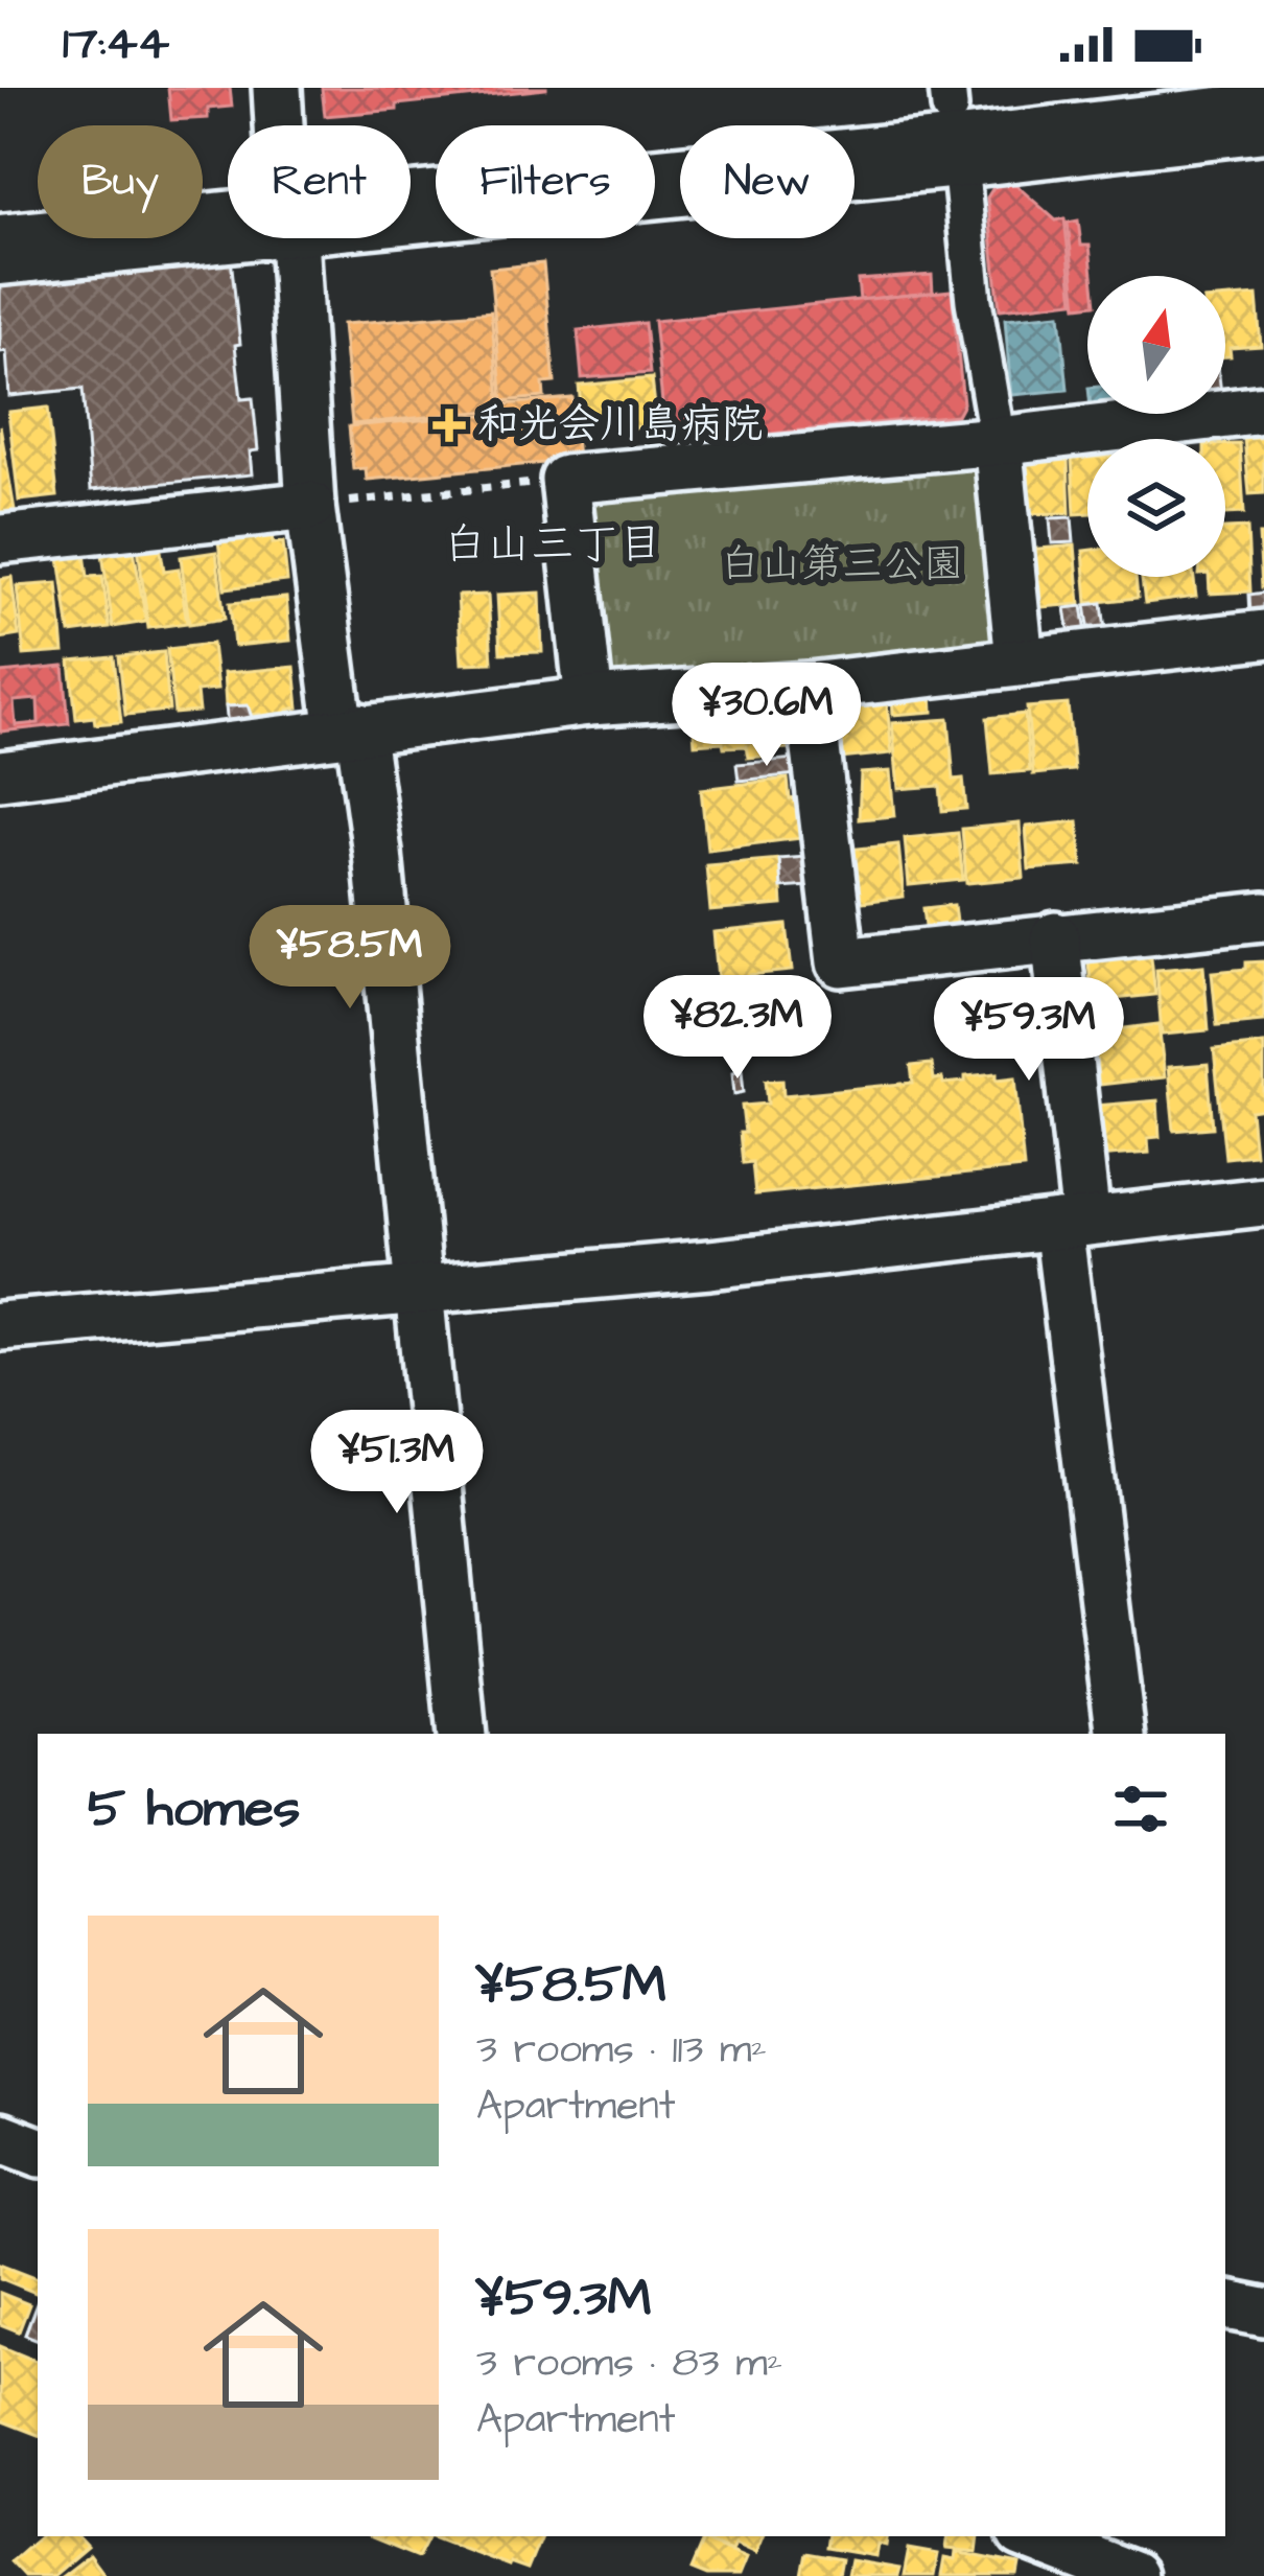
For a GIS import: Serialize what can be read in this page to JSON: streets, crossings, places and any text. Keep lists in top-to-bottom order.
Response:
{
  "districts": ["白山三丁目"],
  "parks": ["白山第三公園"],
  "places": {
    "health": ["和光会川島病院"]
  },
  "north": "top",
  "page": {
    "status": "17:44",
    "chip": [
      "Buy",
      "Rent",
      "Filters",
      "New"
    ],
    "price": [
      "¥30.6M",
      "¥58.5M",
      "¥82.3M",
      "¥59.3M",
      "¥51.3M"
    ],
    "heading": "5 homes",
    "list": [
      {
        "name": "¥58.5M",
        "note": "3 rooms · 113 m² · Apartment"
      },
      {
        "name": "¥59.3M",
        "note": "3 rooms · 83 m² · Apartment"
      }
    ]
  }
}
